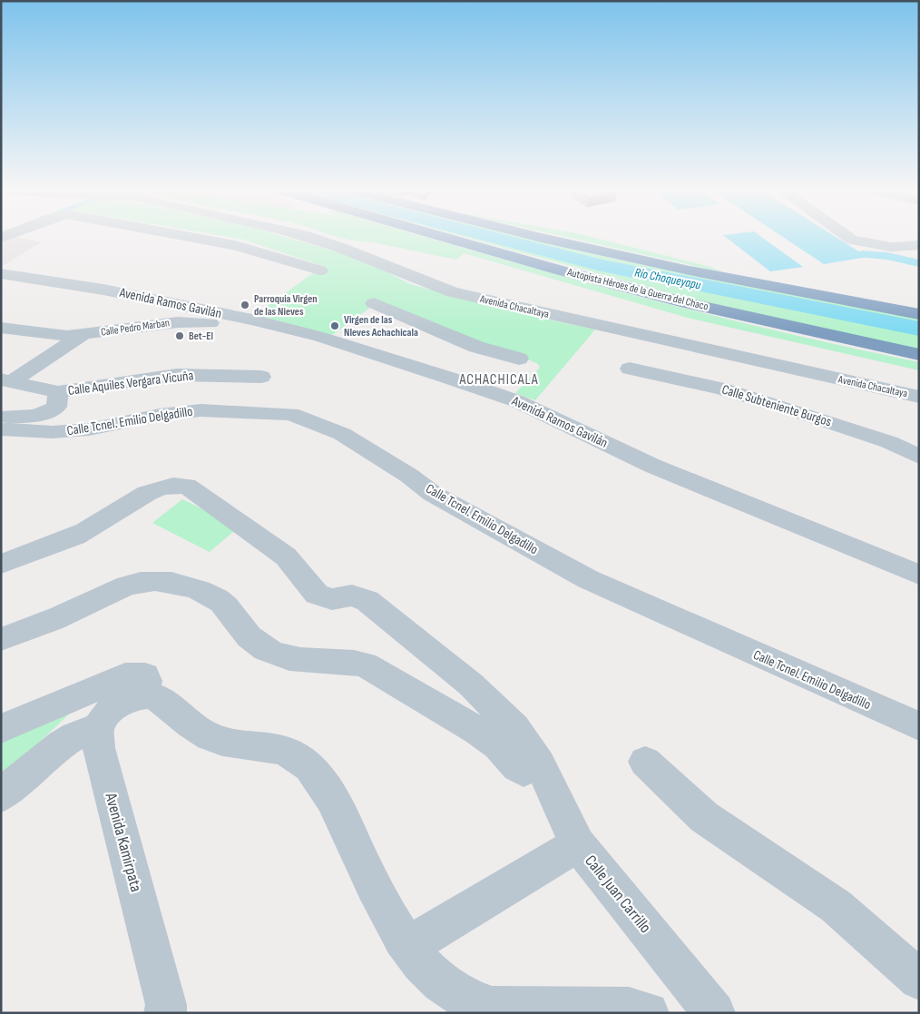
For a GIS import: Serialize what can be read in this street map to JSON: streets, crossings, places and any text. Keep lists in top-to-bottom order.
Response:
{
  "streets": {
    "highway": ["Autopista Héroes de la Guerra del Chaco"],
    "street": [
      "Avenida Ramos Gavilán",
      "Avenida Chacaltaya",
      "Calle Pedro Marban",
      "Calle Aquiles Vergara Vicuña",
      "Calle Subteniente Burgos",
      "Calle Tcnel. Emilio Delgadillo",
      "Avenida Kamirpata",
      "Calle Juan Carrillo"
    ]
  },
  "crossings": [
    ["Avenida Ramos Gavilán", "Calle Pedro Marban"]
  ],
  "districts": ["ACHACHICALA"],
  "water": ["Río Choqueyapu"],
  "places": ["Parroquia Virgen de las Nieves", "Virgen de las NIeves Achachicala", "Bet-El"]
}
